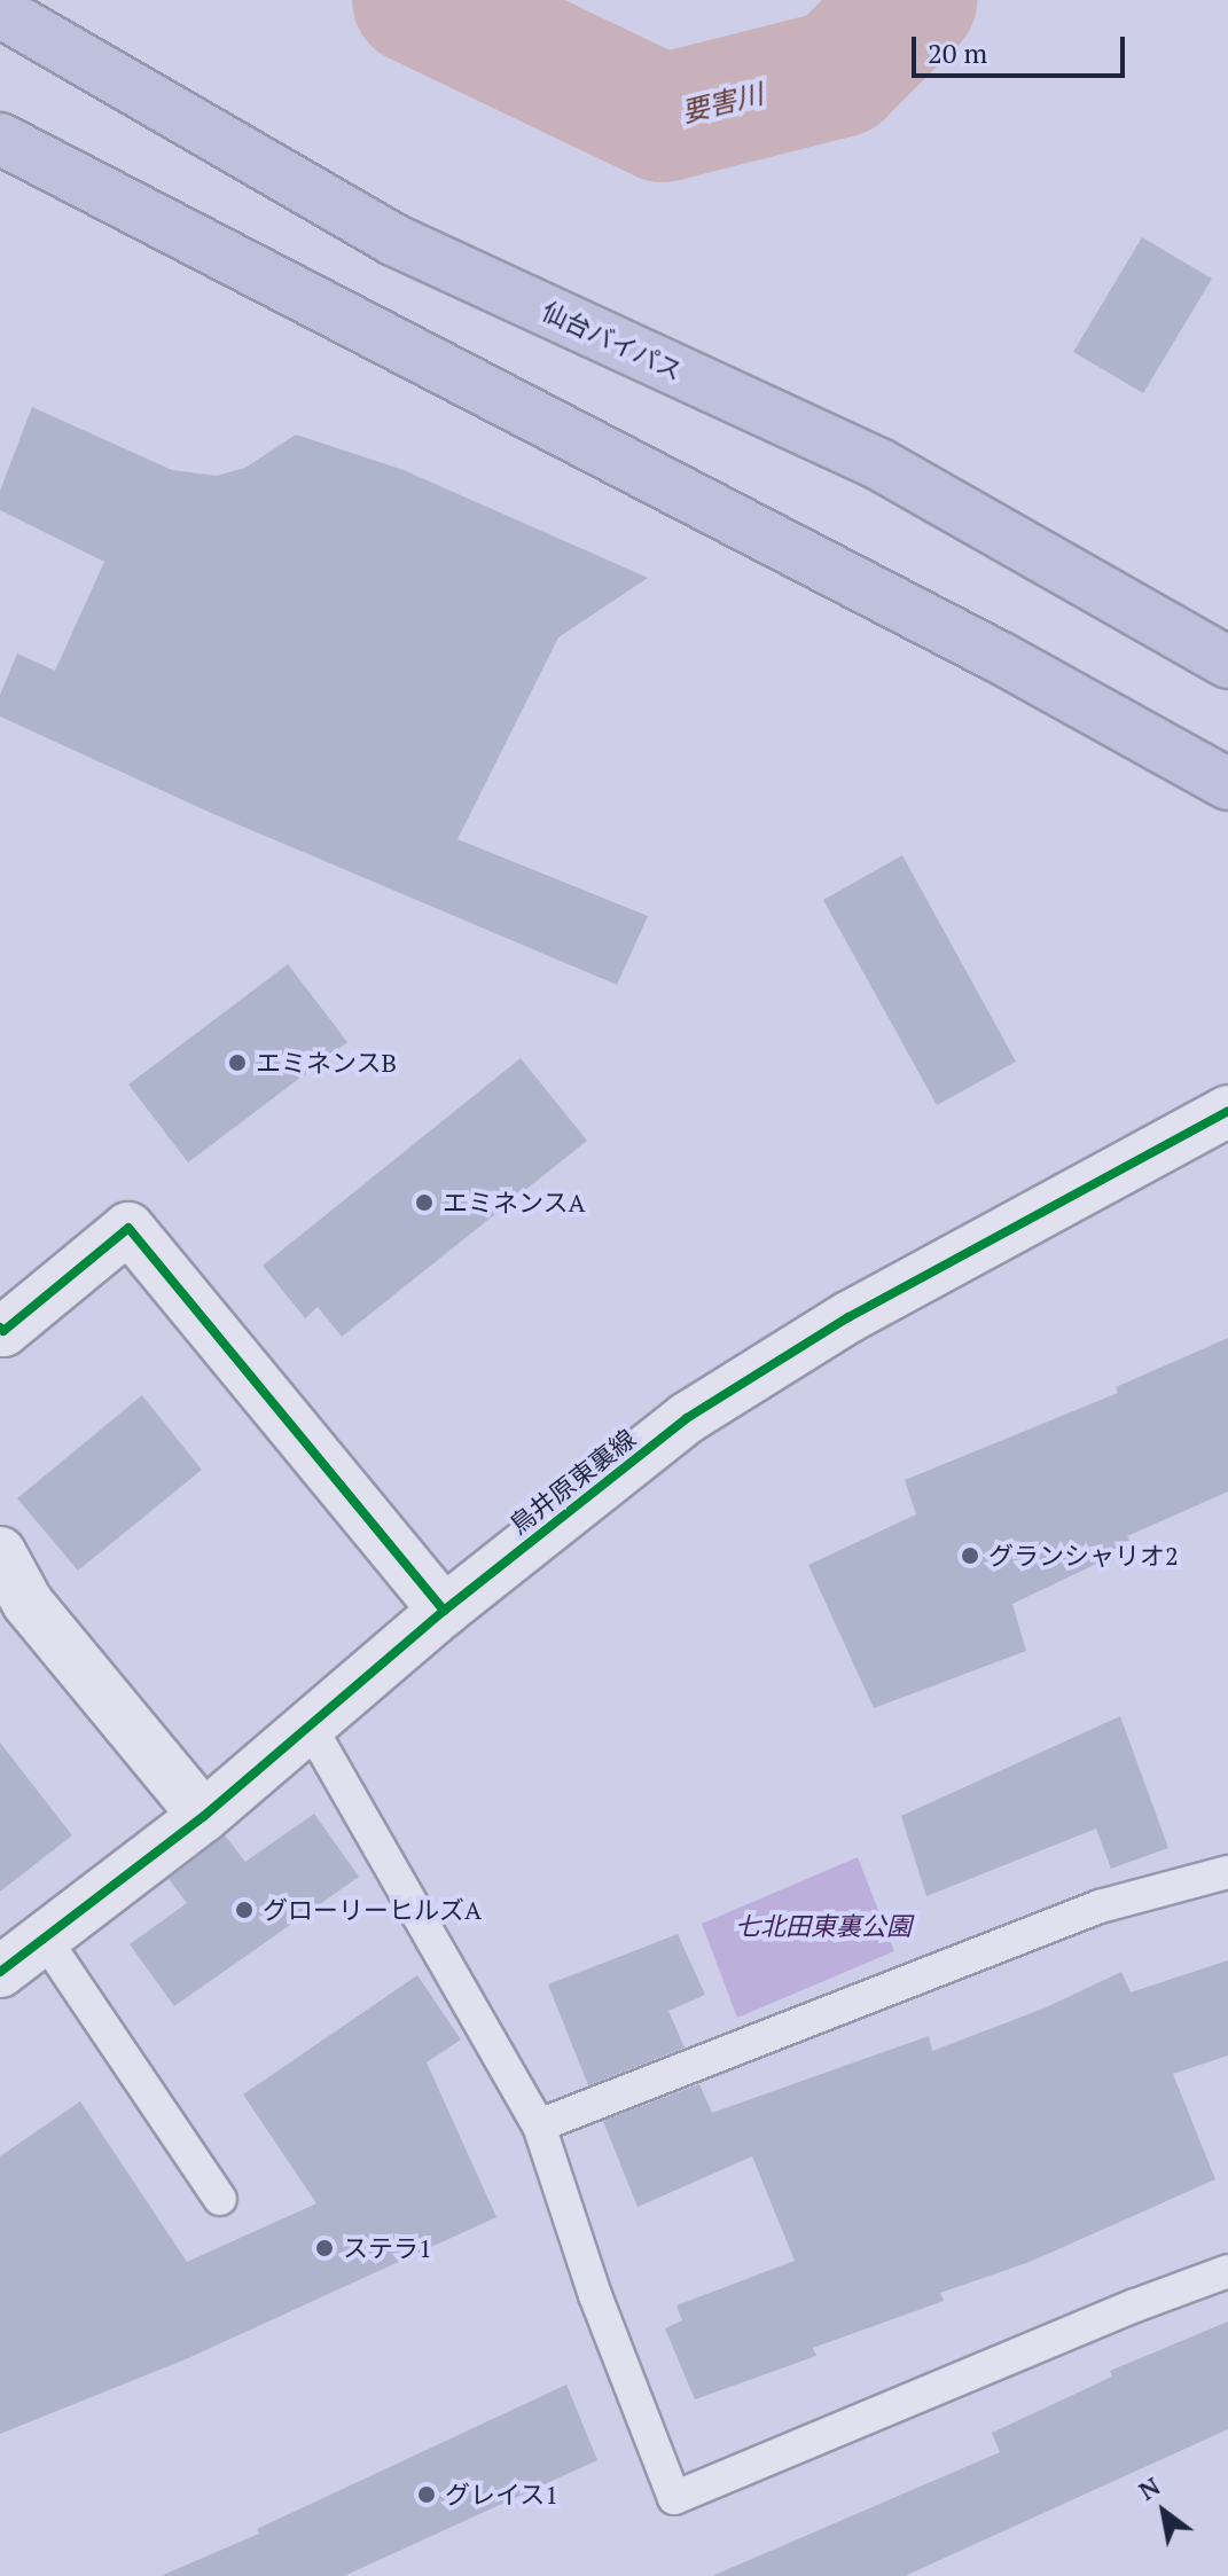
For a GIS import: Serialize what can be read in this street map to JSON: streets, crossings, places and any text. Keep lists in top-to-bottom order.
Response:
{
  "streets": {
    "highway": ["仙台バイパス"],
    "street": ["鳥井原東裏線"]
  },
  "water": ["要害川"],
  "parks": ["七北田東裏公園"],
  "places": [
    "エミネンスB",
    "エミネンスA",
    "グランシャリオ2",
    "グローリーヒルズA",
    "ステラ1",
    "グレイス1"
  ],
  "scale_bar": "20 m",
  "north": "top left"
}
